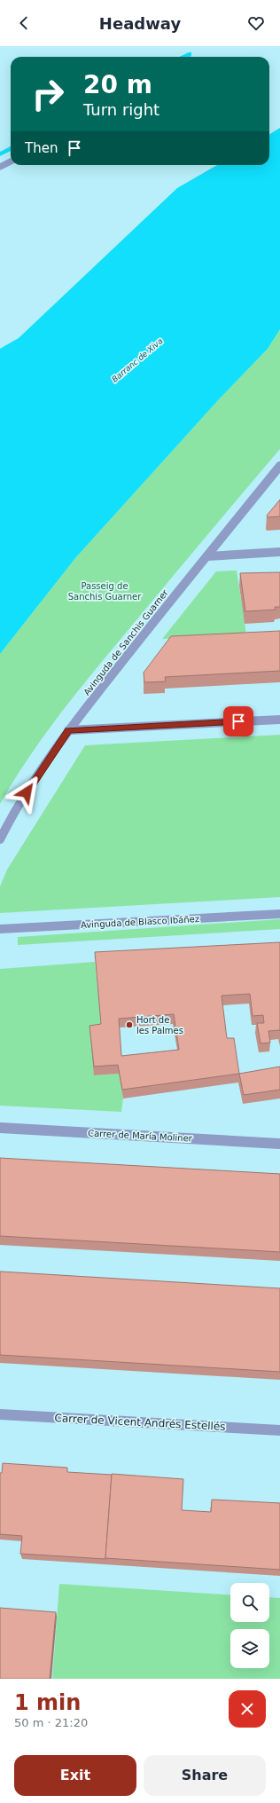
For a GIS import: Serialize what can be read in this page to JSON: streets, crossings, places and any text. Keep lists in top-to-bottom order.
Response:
{
  "streets": {
    "street": [
      "Avinguda de Sanchis Guarner",
      "Avinguda de Blasco Ibáñez",
      "Carrer de María Moliner",
      "Carrer de Vicent Andrés Estellés"
    ]
  },
  "water": ["Barranc de Xiva"],
  "parks": ["Passeig de Sanchis Guarner"],
  "places": ["Hort de les Palmes"],
  "page": {
    "header": "Headway",
    "turn": ["20 m", "Turn right"],
    "then": "Then",
    "heading": ["1 min", "50 m · 21:20"],
    "buttons": ["Exit", "Share"]
  }
}
